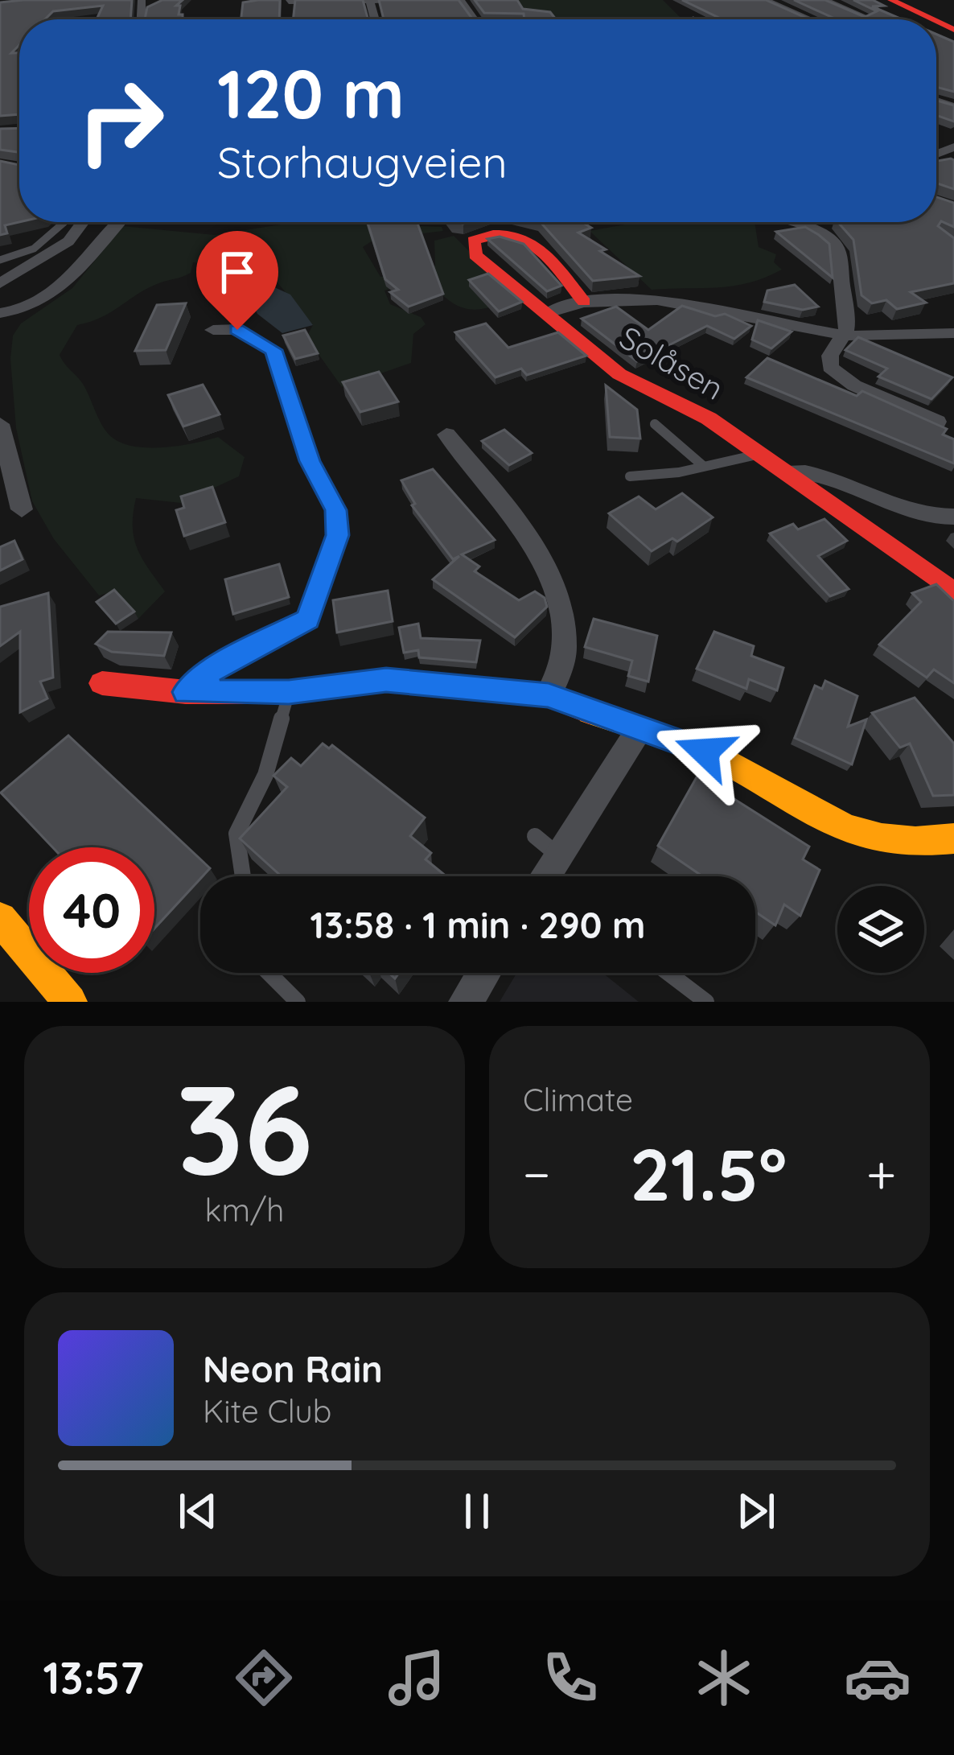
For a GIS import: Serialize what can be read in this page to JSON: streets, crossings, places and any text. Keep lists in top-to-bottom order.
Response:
{
  "streets": {
    "street": ["Solåsen"]
  },
  "page": {
    "turn": ["120 m", "Storhaugveien"],
    "limit": "40",
    "trip": "13:58 · 1 min · 290 m",
    "tile": [
      ["36", "km/h"],
      "Climate"
    ],
    "heat": ["−", "21.5°", "+"],
    "song": ["Neon Rain", "Kite Club"],
    "tabs": "13:57"
  }
}
